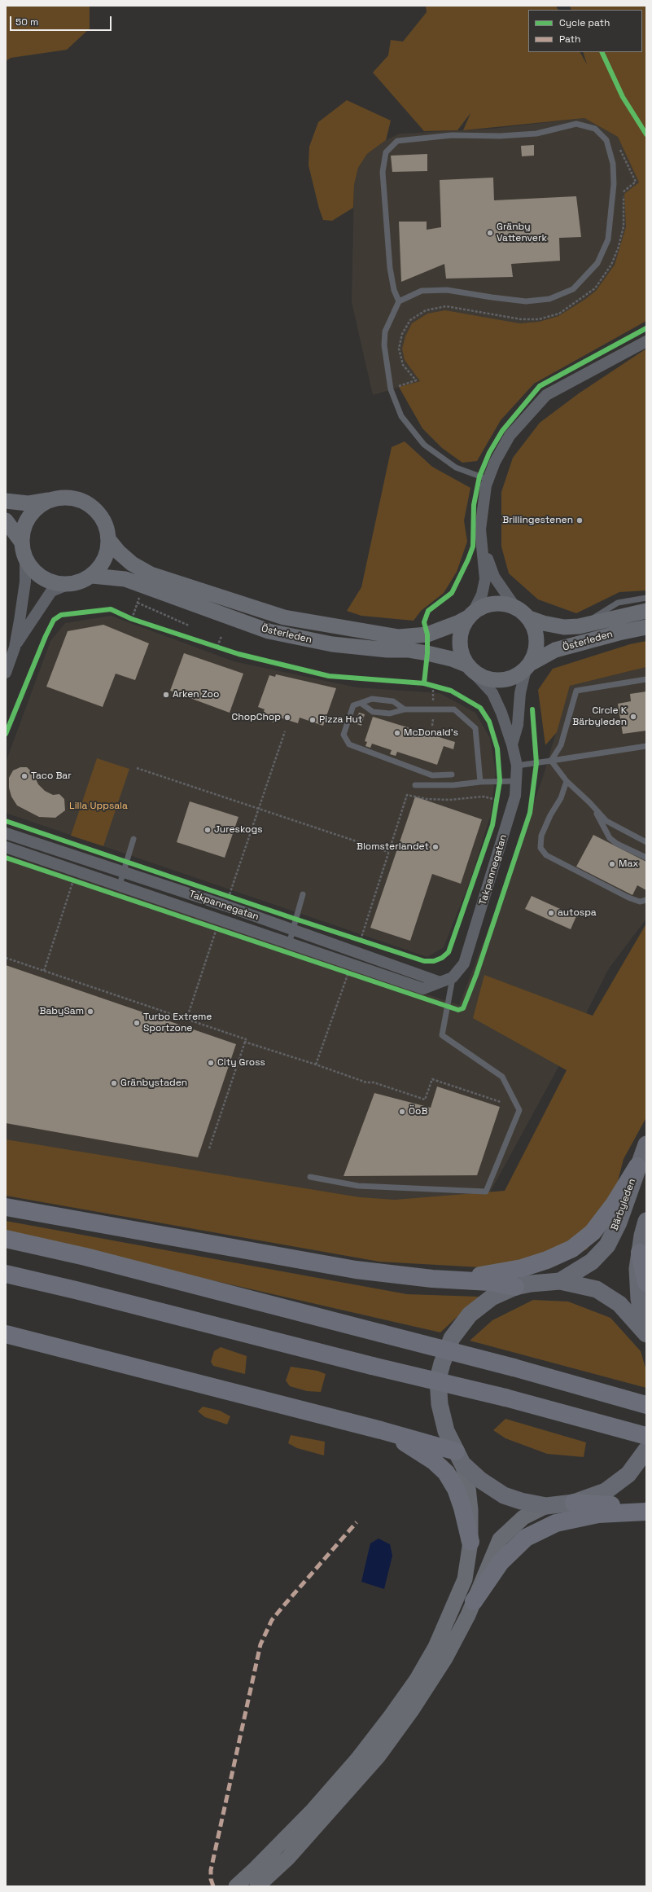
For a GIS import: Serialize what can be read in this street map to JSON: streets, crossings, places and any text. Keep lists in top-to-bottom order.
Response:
{
  "streets": {
    "main road": ["Österleden", "Bärbyleden"],
    "street": ["Takpannegatan"]
  },
  "crossings": [
    ["Österleden", "Takpannegatan"]
  ],
  "parks": ["Lilla Uppsala"],
  "places": [
    "Gränby Vattenverk",
    "Brillingestenen",
    "Arken Zoo",
    "Circle K Bärbyleden",
    "ChopChop",
    "Pizza Hut",
    "McDonald's",
    "Taco Bar",
    "Jureskogs",
    "Blomsterlandet",
    "Max",
    "autospa",
    "BabySam",
    "Turbo Extreme Sportzone",
    "City Gross",
    "Gränbystaden",
    "ÖoB"
  ],
  "legend": ["Cycle path", "Path"],
  "scale_bar": "50 m"
}
